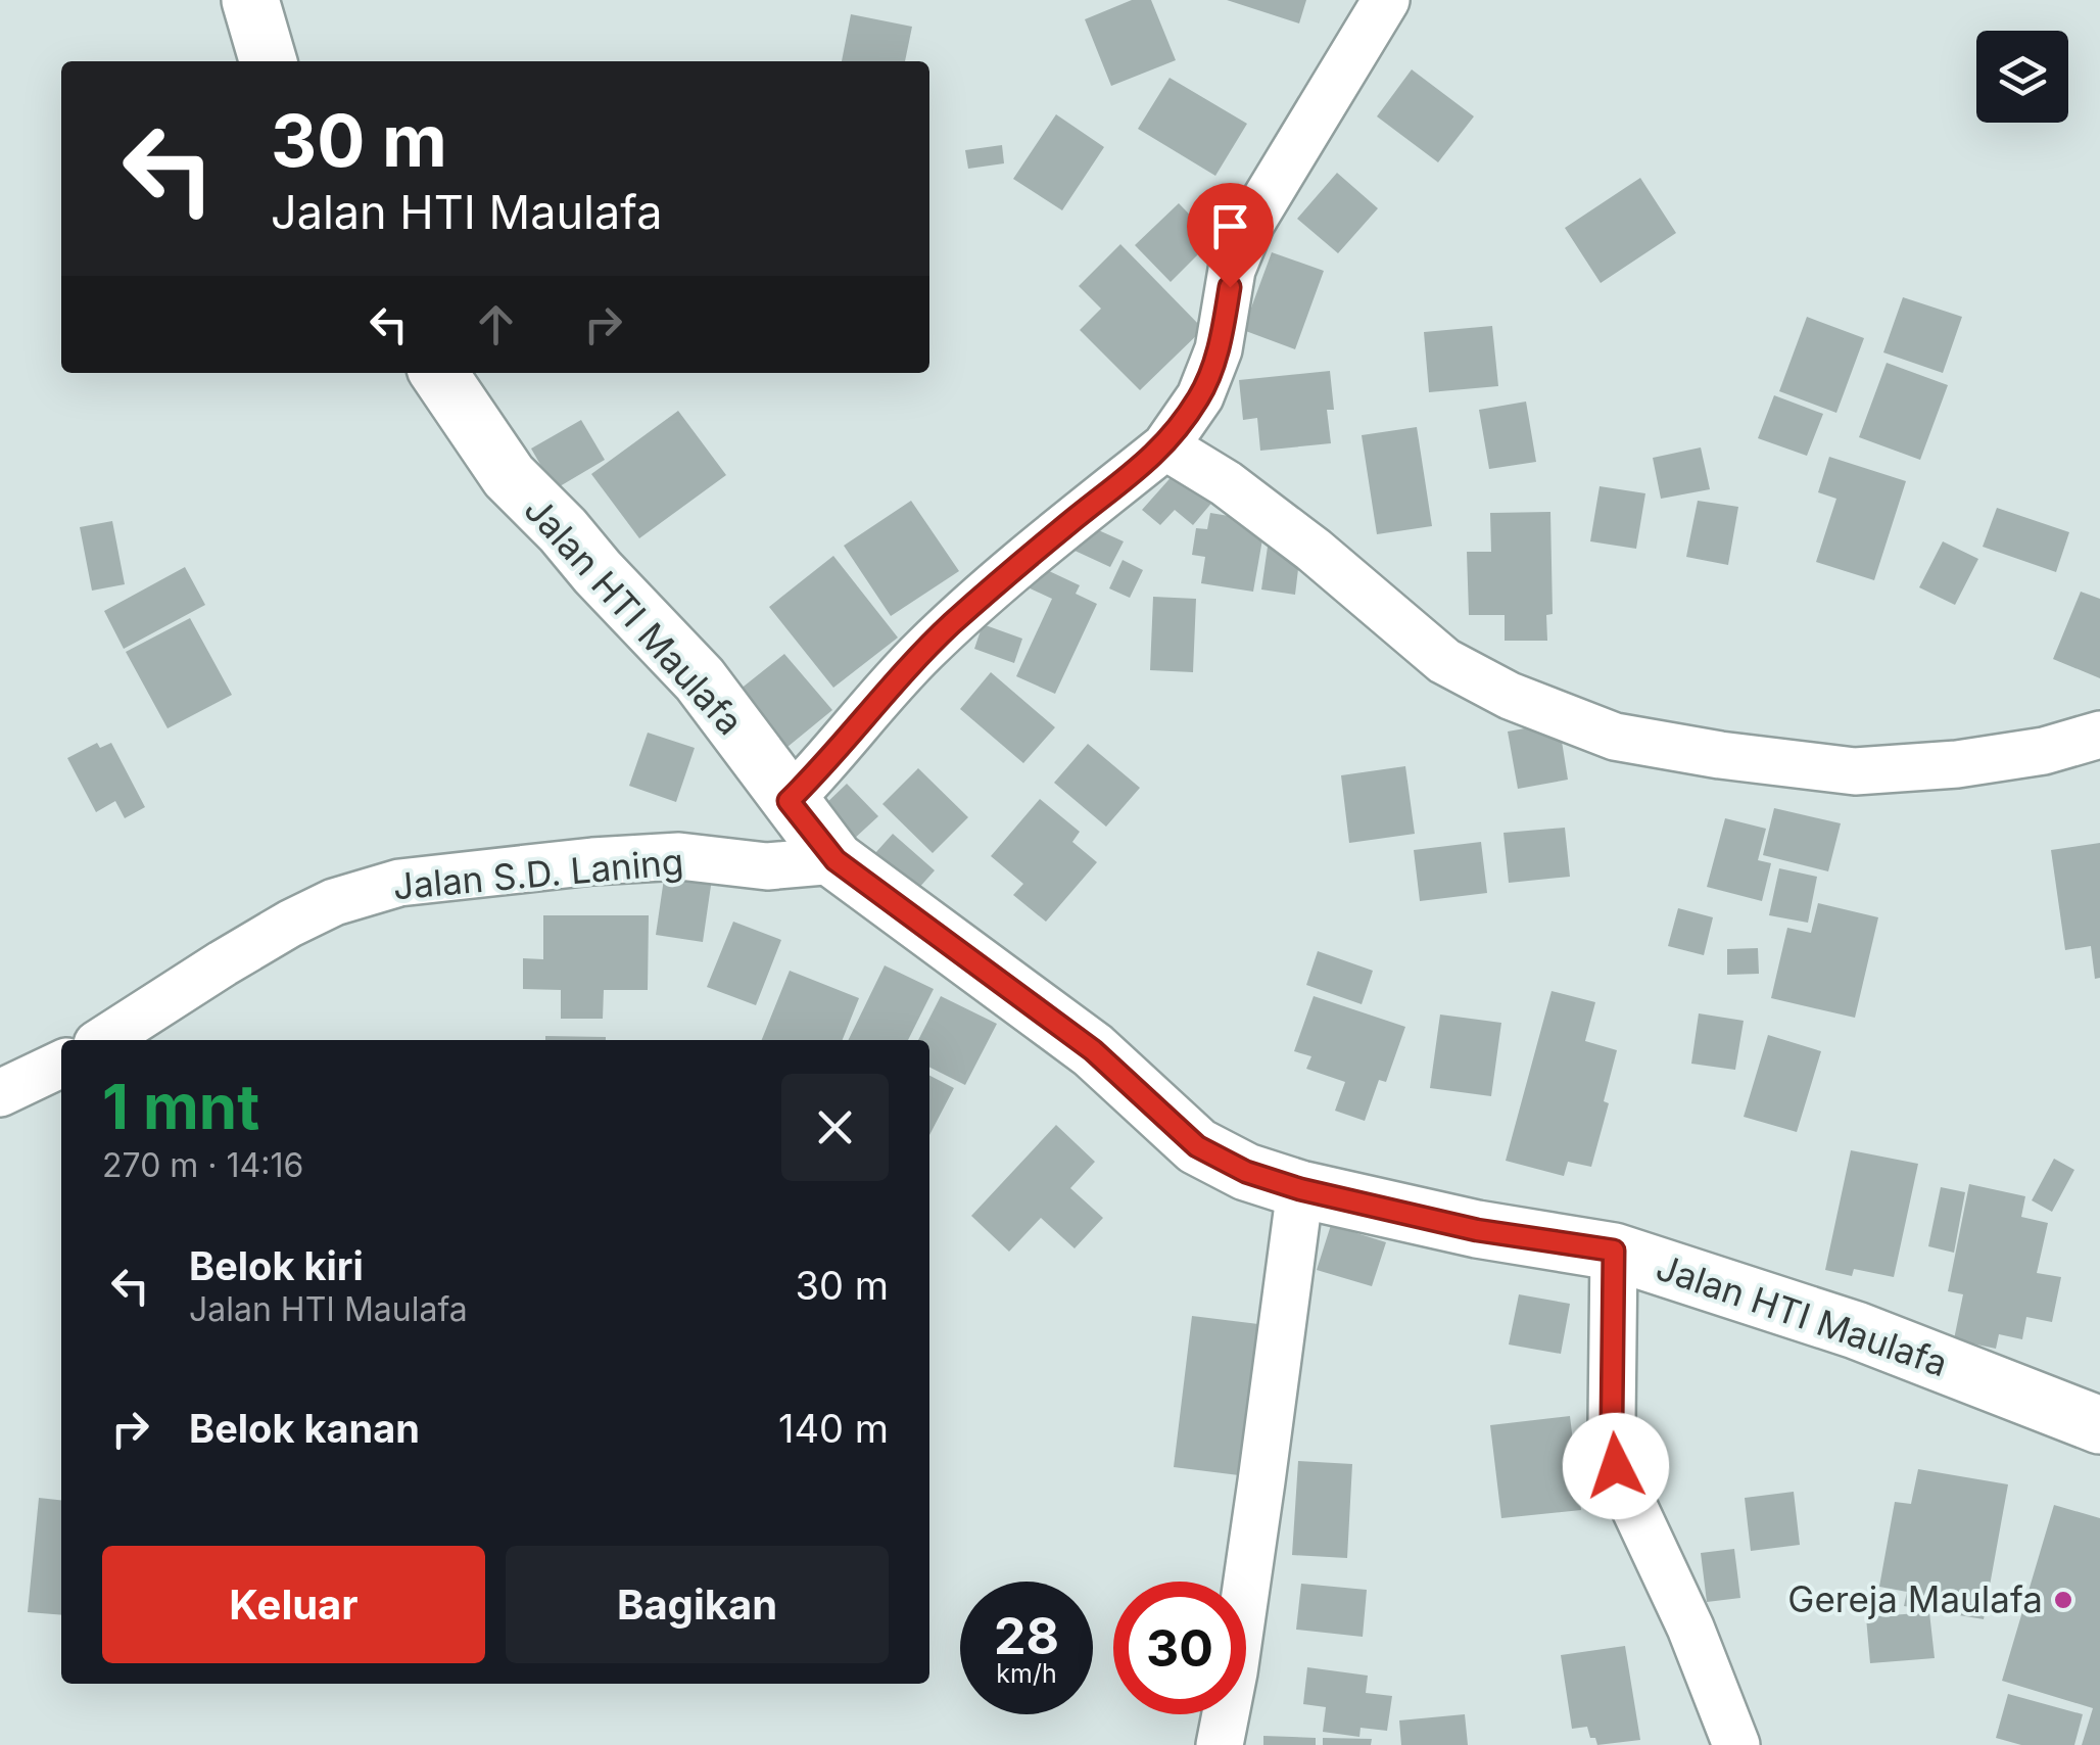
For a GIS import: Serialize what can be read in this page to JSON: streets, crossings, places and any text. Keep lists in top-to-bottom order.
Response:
{
  "streets": {
    "street": ["Jalan HTI Maulafa", "Jalan S.D. Laning"]
  },
  "crossings": [
    ["Jalan HTI Maulafa", "Jalan S.D. Laning"]
  ],
  "places": ["Gereja Maulafa"],
  "page": {
    "turn": ["30 m", "Jalan HTI Maulafa"],
    "heading": ["1 mnt", "270 m · 14:16"],
    "list": [
      {
        "name": "Belok kiri",
        "note": "Jalan HTI Maulafa",
        "value": "30 m"
      },
      {
        "name": "Belok kanan",
        "value": "140 m"
      }
    ],
    "buttons": ["Keluar", "Bagikan"],
    "speed": "28 km/h",
    "limit": "30"
  }
}
